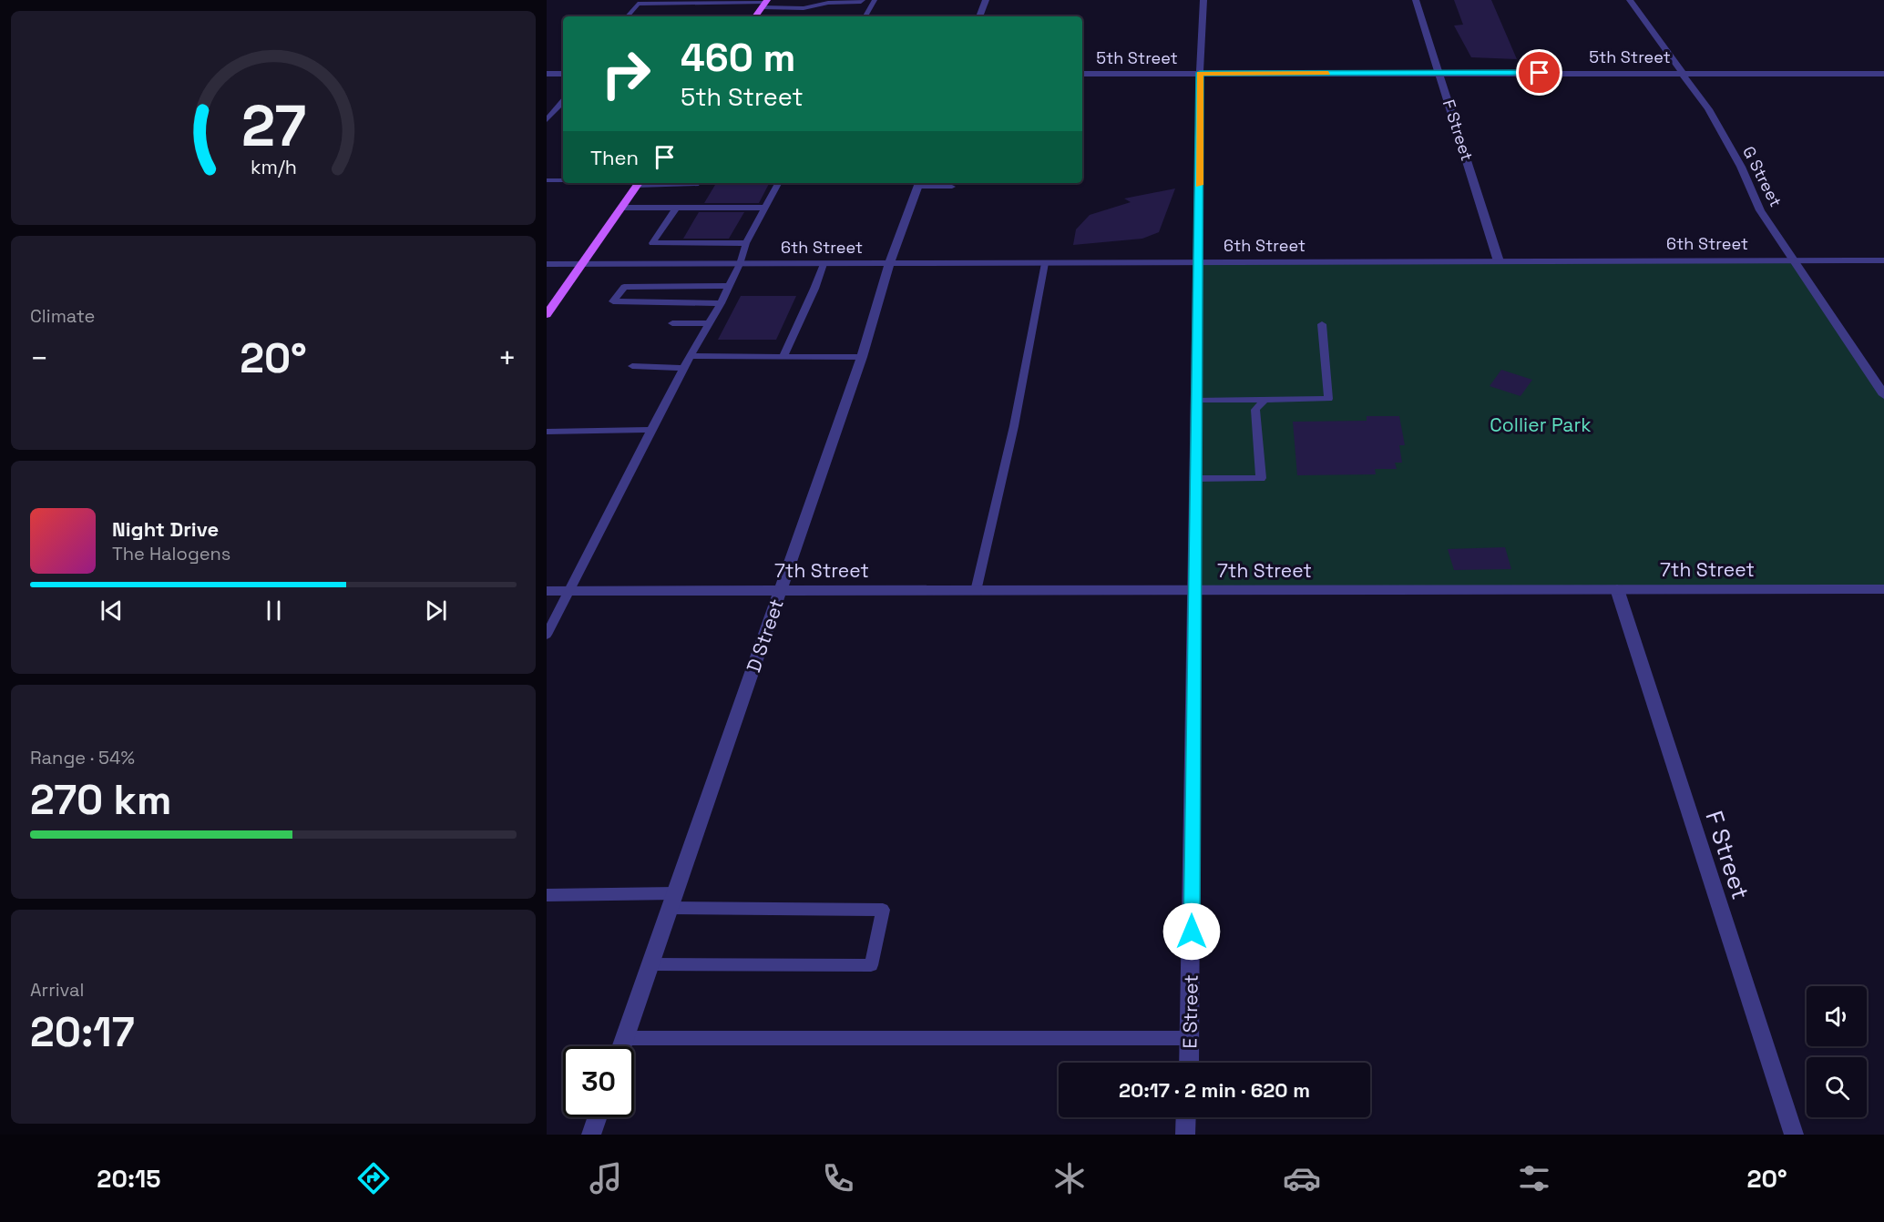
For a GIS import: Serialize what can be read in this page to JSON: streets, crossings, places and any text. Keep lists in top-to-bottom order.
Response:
{
  "streets": {
    "street": [
      "5th Street",
      "F Street",
      "G Street",
      "6th Street",
      "7th Street",
      "D Street",
      "E Street"
    ]
  },
  "crossings": [
    ["5th Street", "F Street"],
    ["5th Street", "G Street"],
    ["5th Street", "E Street"],
    ["F Street", "6th Street"],
    ["F Street", "7th Street"],
    ["G Street", "6th Street"],
    ["6th Street", "D Street"],
    ["6th Street", "E Street"],
    ["7th Street", "D Street"],
    ["7th Street", "E Street"]
  ],
  "parks": ["Collier Park"],
  "page": {
    "turn": ["460 m", "5th Street"],
    "then": "Then",
    "tile": [
      "Climate",
      ["Range · 54%", "270 km"],
      ["Arrival", "20:17"]
    ],
    "heat": ["−", "20°", "+"],
    "song": ["Night Drive", "The Halogens"],
    "limit": "30",
    "trip": "20:17 · 2 min · 620 m",
    "tabs": ["20:15", "20°"],
    "gauge": ["27", "km/h"]
  }
}
